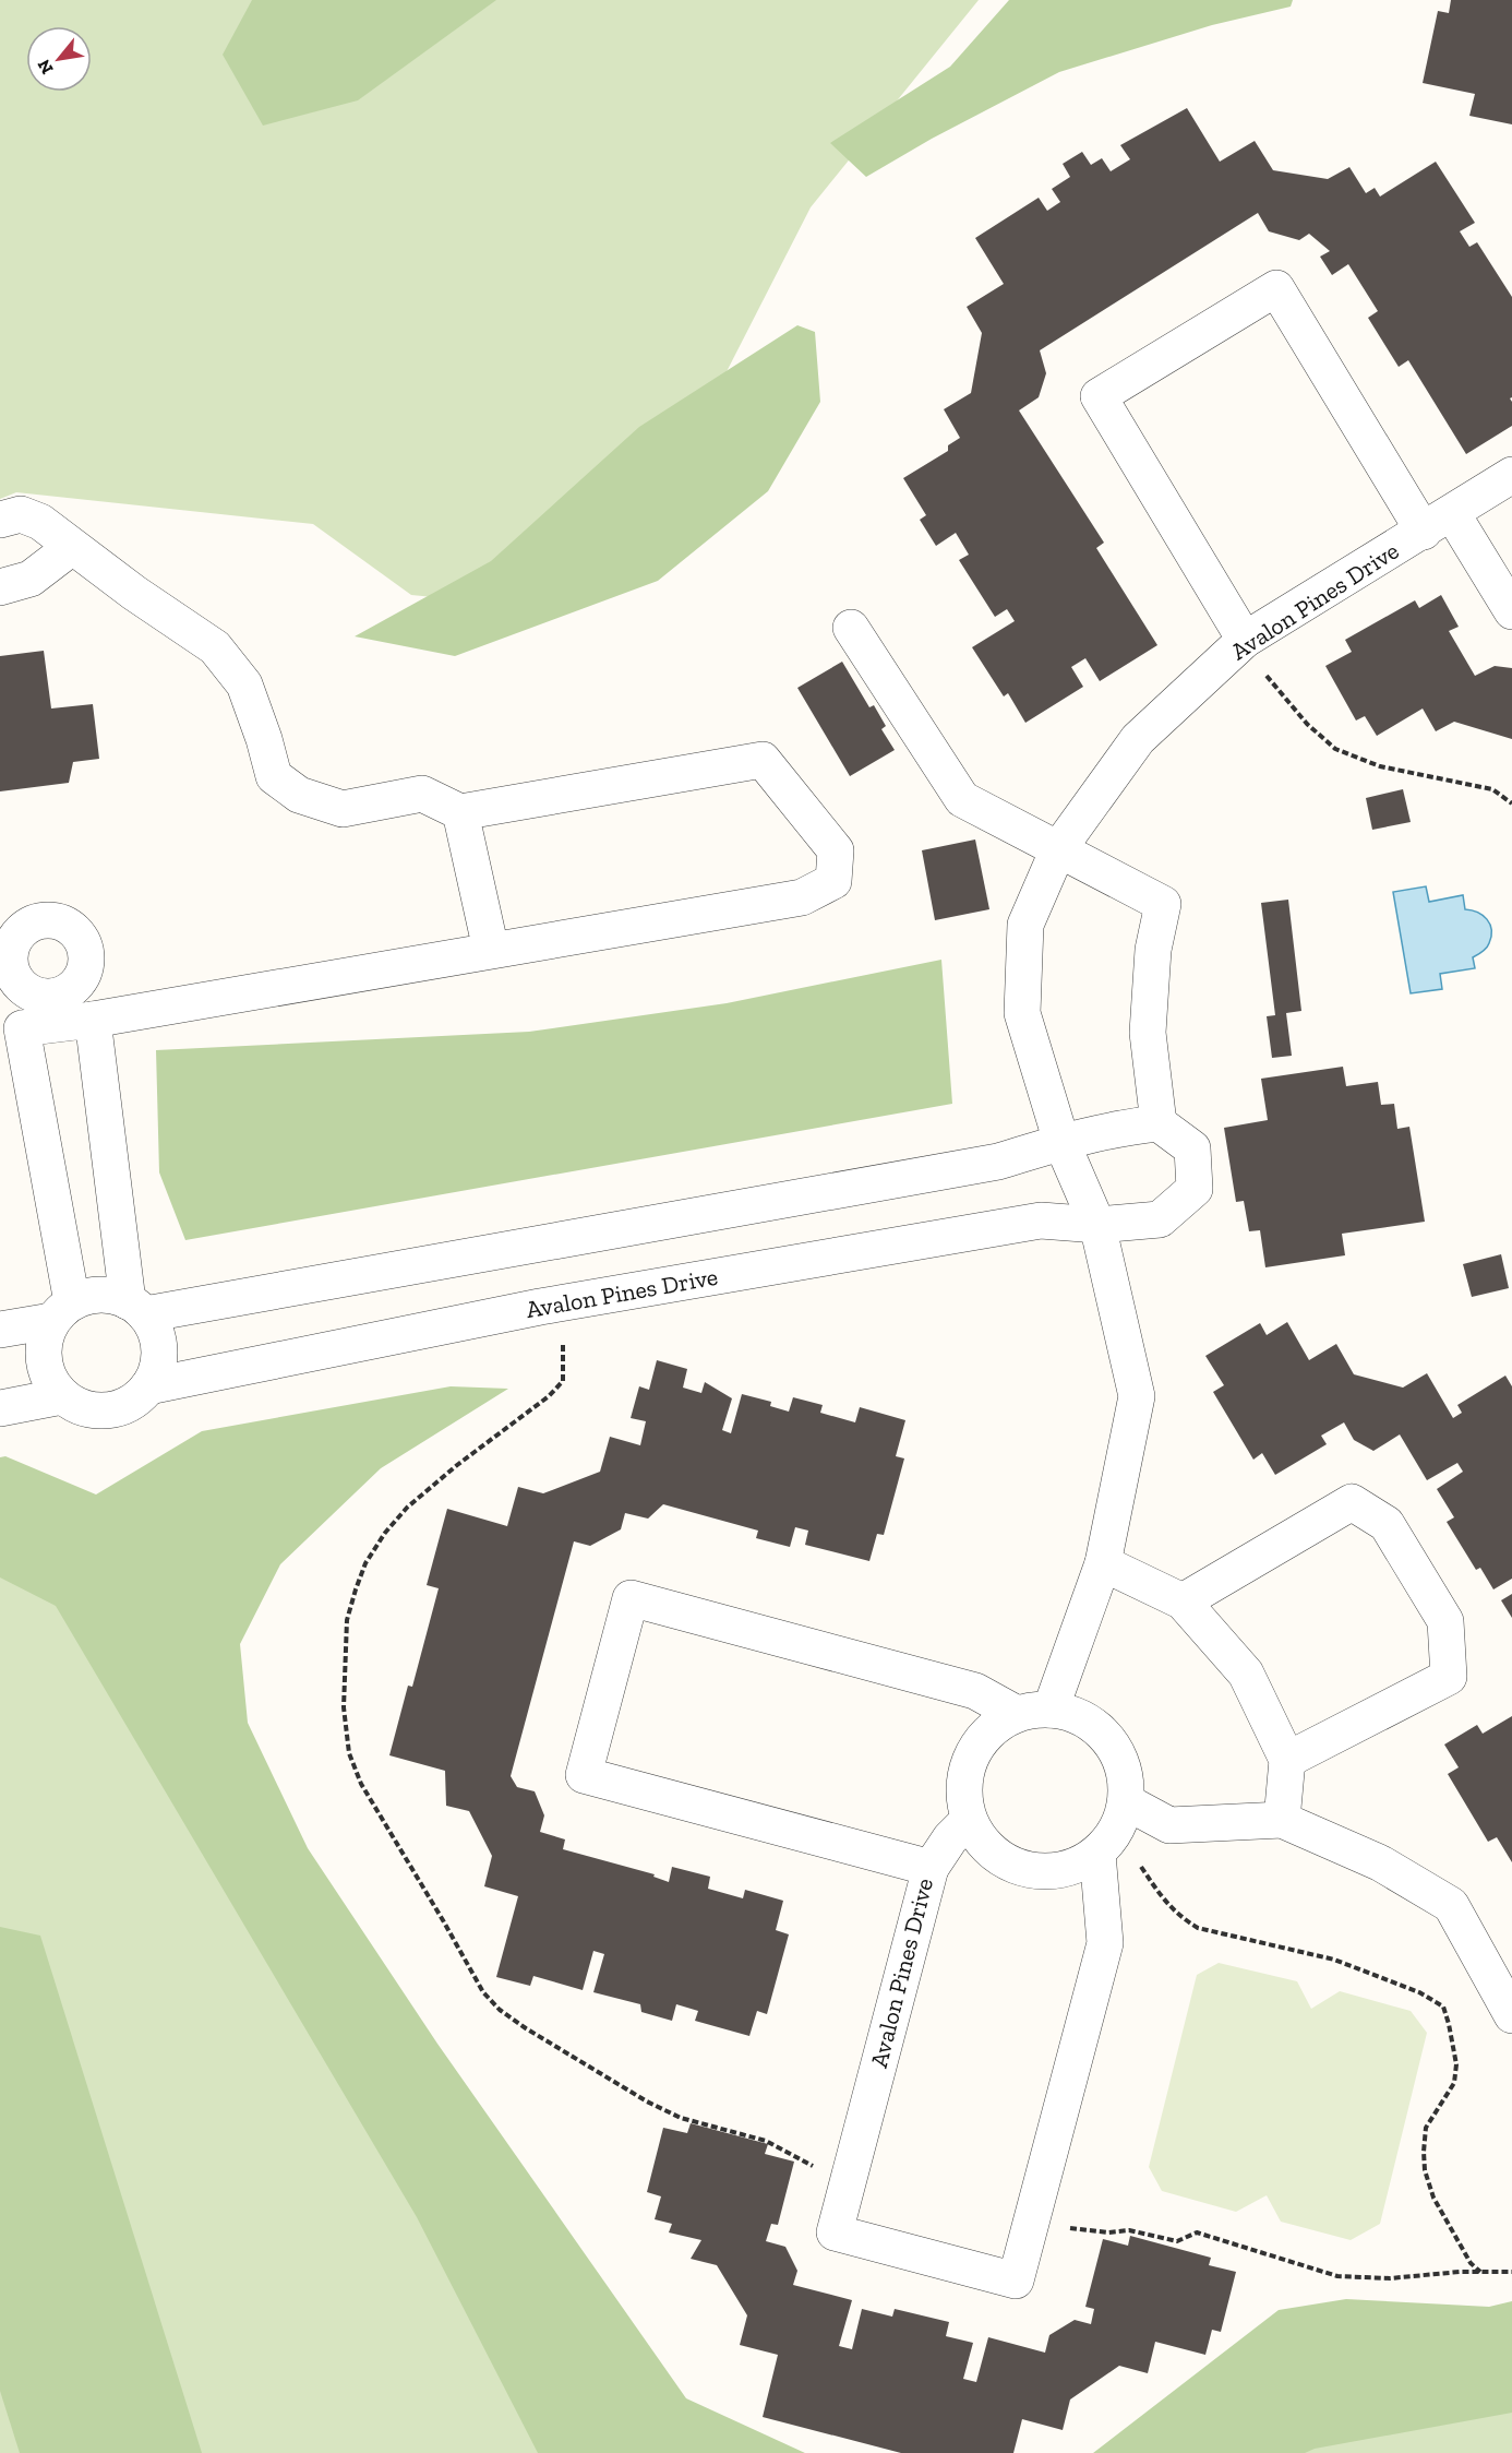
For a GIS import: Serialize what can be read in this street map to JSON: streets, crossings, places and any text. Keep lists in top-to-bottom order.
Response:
{
  "streets": {
    "street": ["Avalon Pines Drive"]
  },
  "north": "bottom left"
}
